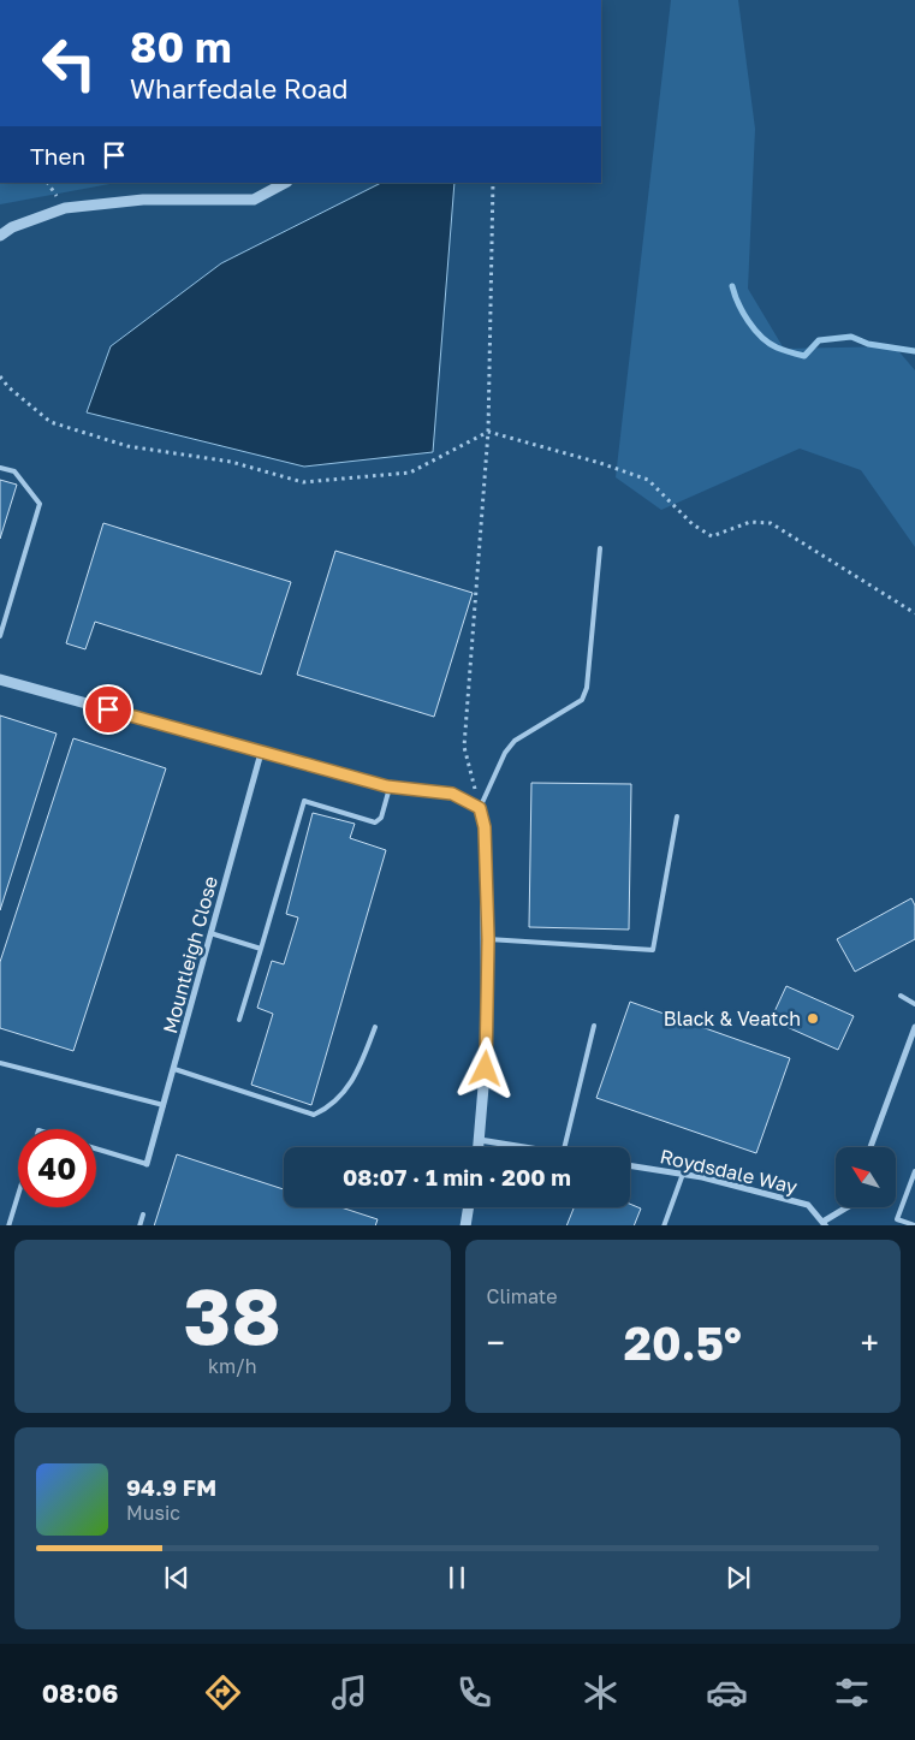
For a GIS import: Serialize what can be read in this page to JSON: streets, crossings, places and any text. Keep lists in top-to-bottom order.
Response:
{
  "streets": {
    "street": ["Mountleigh Close", "Roydsdale Way"]
  },
  "places": ["Black & Veatch"],
  "north": "top left",
  "page": {
    "turn": ["80 m", "Wharfedale Road"],
    "then": "Then",
    "limit": "40",
    "trip": "08:07 · 1 min · 200 m",
    "tile": [
      ["38", "km/h"],
      "Climate"
    ],
    "heat": ["−", "20.5°", "+"],
    "song": ["94.9 FM", "Music"],
    "tabs": "08:06"
  }
}
